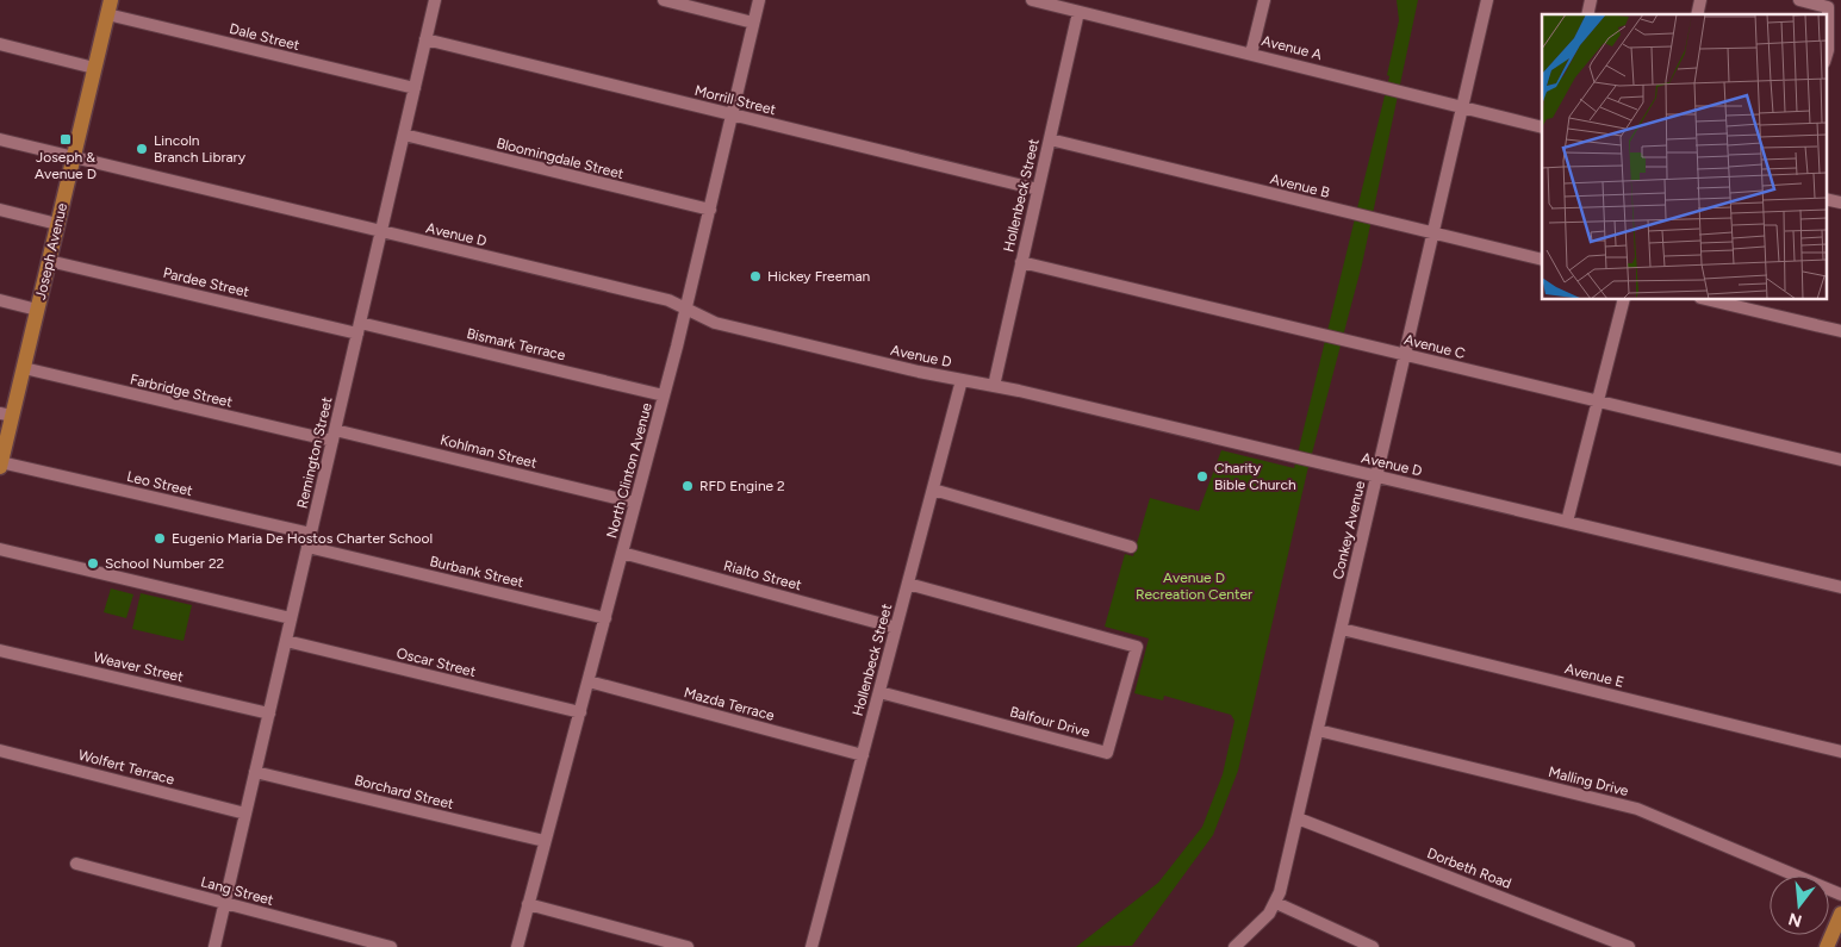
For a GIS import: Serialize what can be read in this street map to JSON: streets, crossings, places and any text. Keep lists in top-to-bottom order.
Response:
{
  "streets": {
    "main road": ["Joseph Avenue"],
    "street": [
      "Dale Street",
      "Avenue A",
      "Morrill Street",
      "Bloomingdale Street",
      "Avenue B",
      "Hollenbeck Street",
      "Avenue D",
      "Pardee Street",
      "Bismark Terrace",
      "Avenue C",
      "Farbridge Street",
      "Kohlman Street",
      "Remington Street",
      "North Clinton Avenue",
      "Leo Street",
      "Conkey Avenue",
      "Burbank Street",
      "Rialto Street",
      "Oscar Street",
      "Weaver Street",
      "Avenue E",
      "Mazda Terrace",
      "Balfour Drive",
      "Wolfert Terrace",
      "Malling Drive",
      "Borchard Street",
      "Dorbeth Road",
      "Lang Street"
    ]
  },
  "crossings": [
    ["Dale Street", "Joseph Avenue"],
    ["Dale Street", "Remington Street"],
    ["Avenue A", "Hollenbeck Street"],
    ["Avenue A", "Conkey Avenue"],
    ["Morrill Street", "Hollenbeck Street"],
    ["Morrill Street", "Remington Street"],
    ["Morrill Street", "North Clinton Avenue"],
    ["Bloomingdale Street", "Remington Street"],
    ["Bloomingdale Street", "North Clinton Avenue"],
    ["Avenue B", "Hollenbeck Street"],
    ["Avenue B", "Conkey Avenue"],
    ["Hollenbeck Street", "Avenue D"],
    ["Hollenbeck Street", "Avenue C"],
    ["Hollenbeck Street", "Rialto Street"],
    ["Hollenbeck Street", "Mazda Terrace"],
    ["Hollenbeck Street", "Balfour Drive"],
    ["Avenue D", "Joseph Avenue"],
    ["Avenue D", "Remington Street"],
    ["Avenue D", "North Clinton Avenue"],
    ["Avenue D", "Conkey Avenue"],
    ["Joseph Avenue", "Pardee Street"],
    ["Joseph Avenue", "Farbridge Street"],
    ["Joseph Avenue", "Leo Street"],
    ["Pardee Street", "Bismark Terrace"],
    ["Pardee Street", "Remington Street"],
    ["Bismark Terrace", "Remington Street"],
    ["Bismark Terrace", "North Clinton Avenue"],
    ["Avenue C", "Conkey Avenue"],
    ["Farbridge Street", "Kohlman Street"],
    ["Farbridge Street", "Remington Street"],
    ["Kohlman Street", "Remington Street"],
    ["Kohlman Street", "North Clinton Avenue"],
    ["Remington Street", "Leo Street"],
    ["Remington Street", "Burbank Street"],
    ["Remington Street", "Oscar Street"],
    ["Remington Street", "Weaver Street"],
    ["Remington Street", "Wolfert Terrace"],
    ["Remington Street", "Borchard Street"],
    ["Remington Street", "Lang Street"],
    ["North Clinton Avenue", "Burbank Street"],
    ["North Clinton Avenue", "Rialto Street"],
    ["North Clinton Avenue", "Oscar Street"],
    ["North Clinton Avenue", "Mazda Terrace"],
    ["North Clinton Avenue", "Borchard Street"],
    ["Conkey Avenue", "Avenue E"],
    ["Conkey Avenue", "Malling Drive"],
    ["Conkey Avenue", "Dorbeth Road"]
  ],
  "parks": ["Avenue D Recreation Center"],
  "places": {
    "transit": ["Joseph & Avenue D"],
    "other": [
      "Lincoln Branch Library",
      "Hickey Freeman",
      "Charity Bible Church",
      "RFD Engine 2",
      "Eugenio Maria De Hostos Charter School",
      "School Number 22"
    ]
  },
  "north": "bottom"
}
